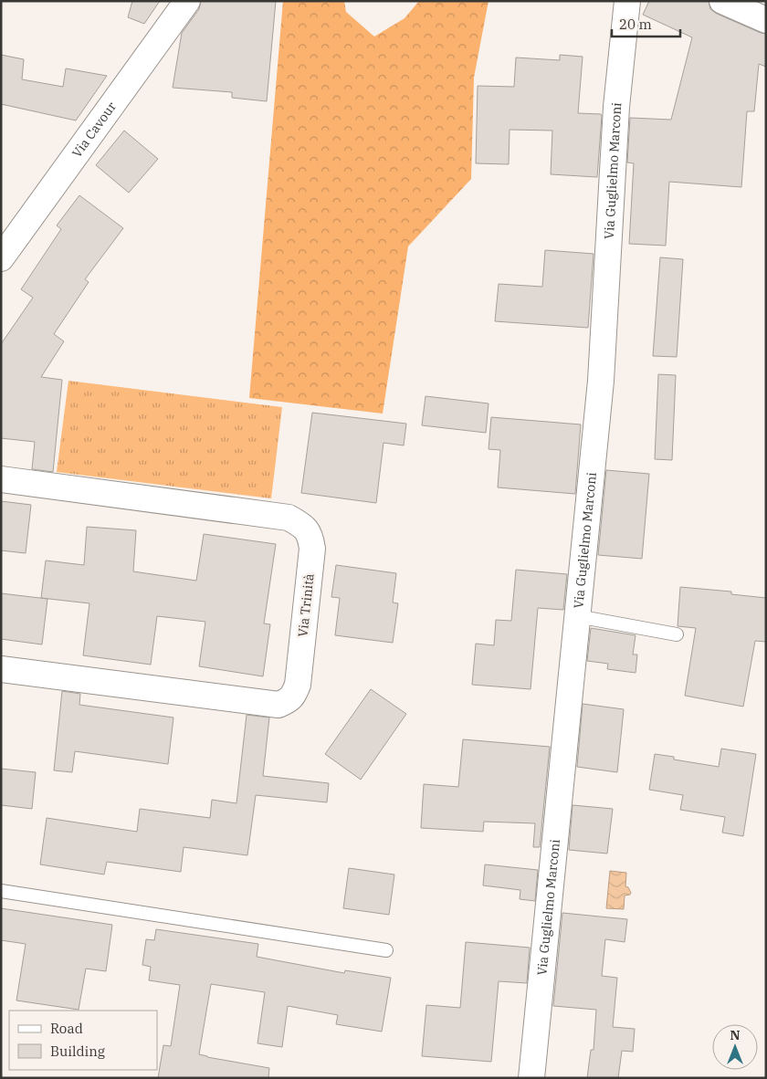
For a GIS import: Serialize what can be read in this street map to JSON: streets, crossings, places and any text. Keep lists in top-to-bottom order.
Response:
{
  "streets": {
    "street": ["Via Cavour", "Via Guglielmo Marconi", "Via Trinità"]
  },
  "legend": ["Road", "Building"],
  "scale_bar": "20 m",
  "north": "top"
}
